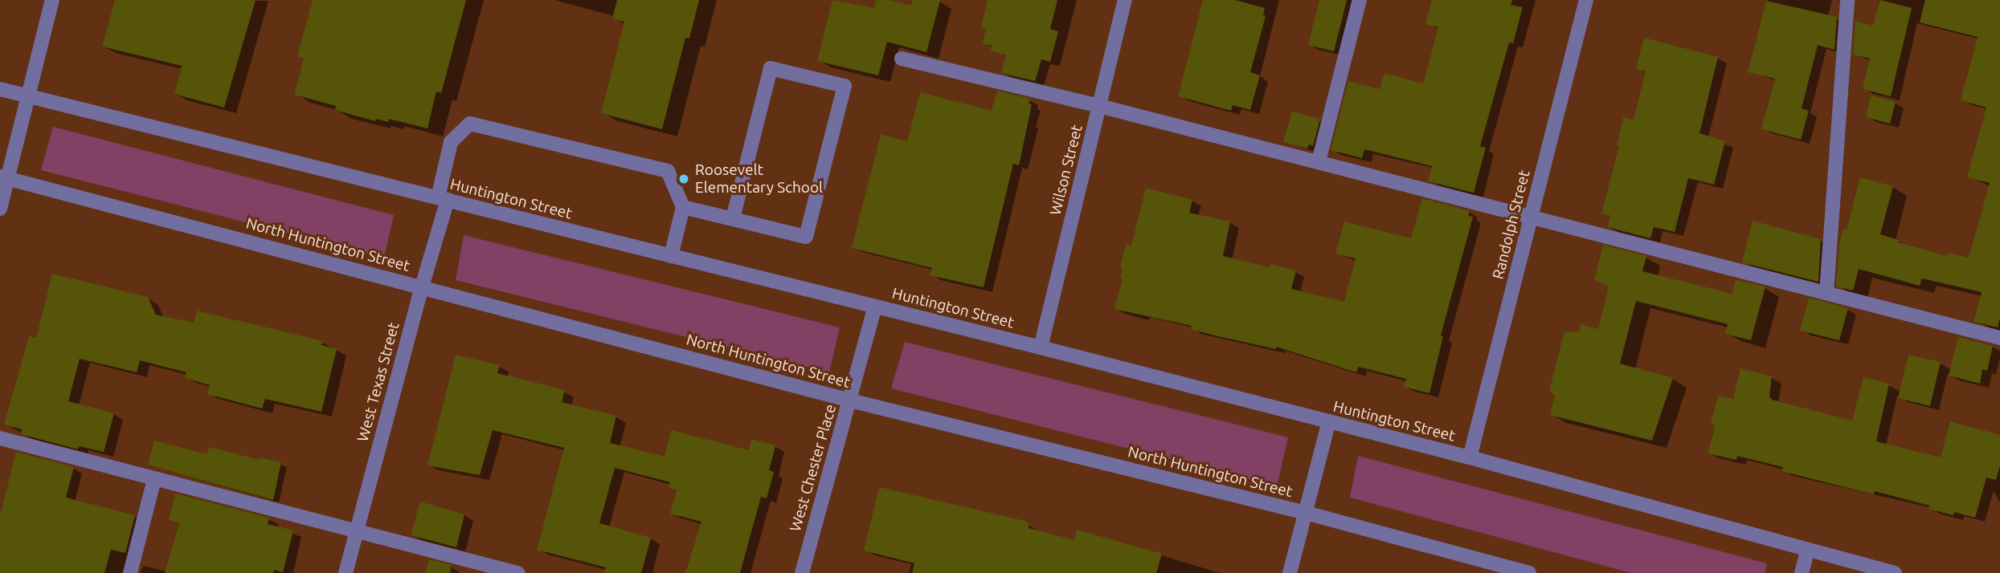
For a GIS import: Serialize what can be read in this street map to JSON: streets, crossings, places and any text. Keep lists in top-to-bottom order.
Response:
{
  "streets": {
    "street": [
      "Wilson Street",
      "Huntington Street",
      "Randolph Street",
      "North Huntington Street",
      "West Texas Street",
      "West Chester Place"
    ]
  },
  "crossings": [
    ["Wilson Street", "Huntington Street"],
    ["Huntington Street", "Randolph Street"],
    ["Huntington Street", "West Texas Street"],
    ["Huntington Street", "West Chester Place"],
    ["North Huntington Street", "West Texas Street"],
    ["North Huntington Street", "West Chester Place"]
  ],
  "places": ["Roosevelt Elementary School"]
}
